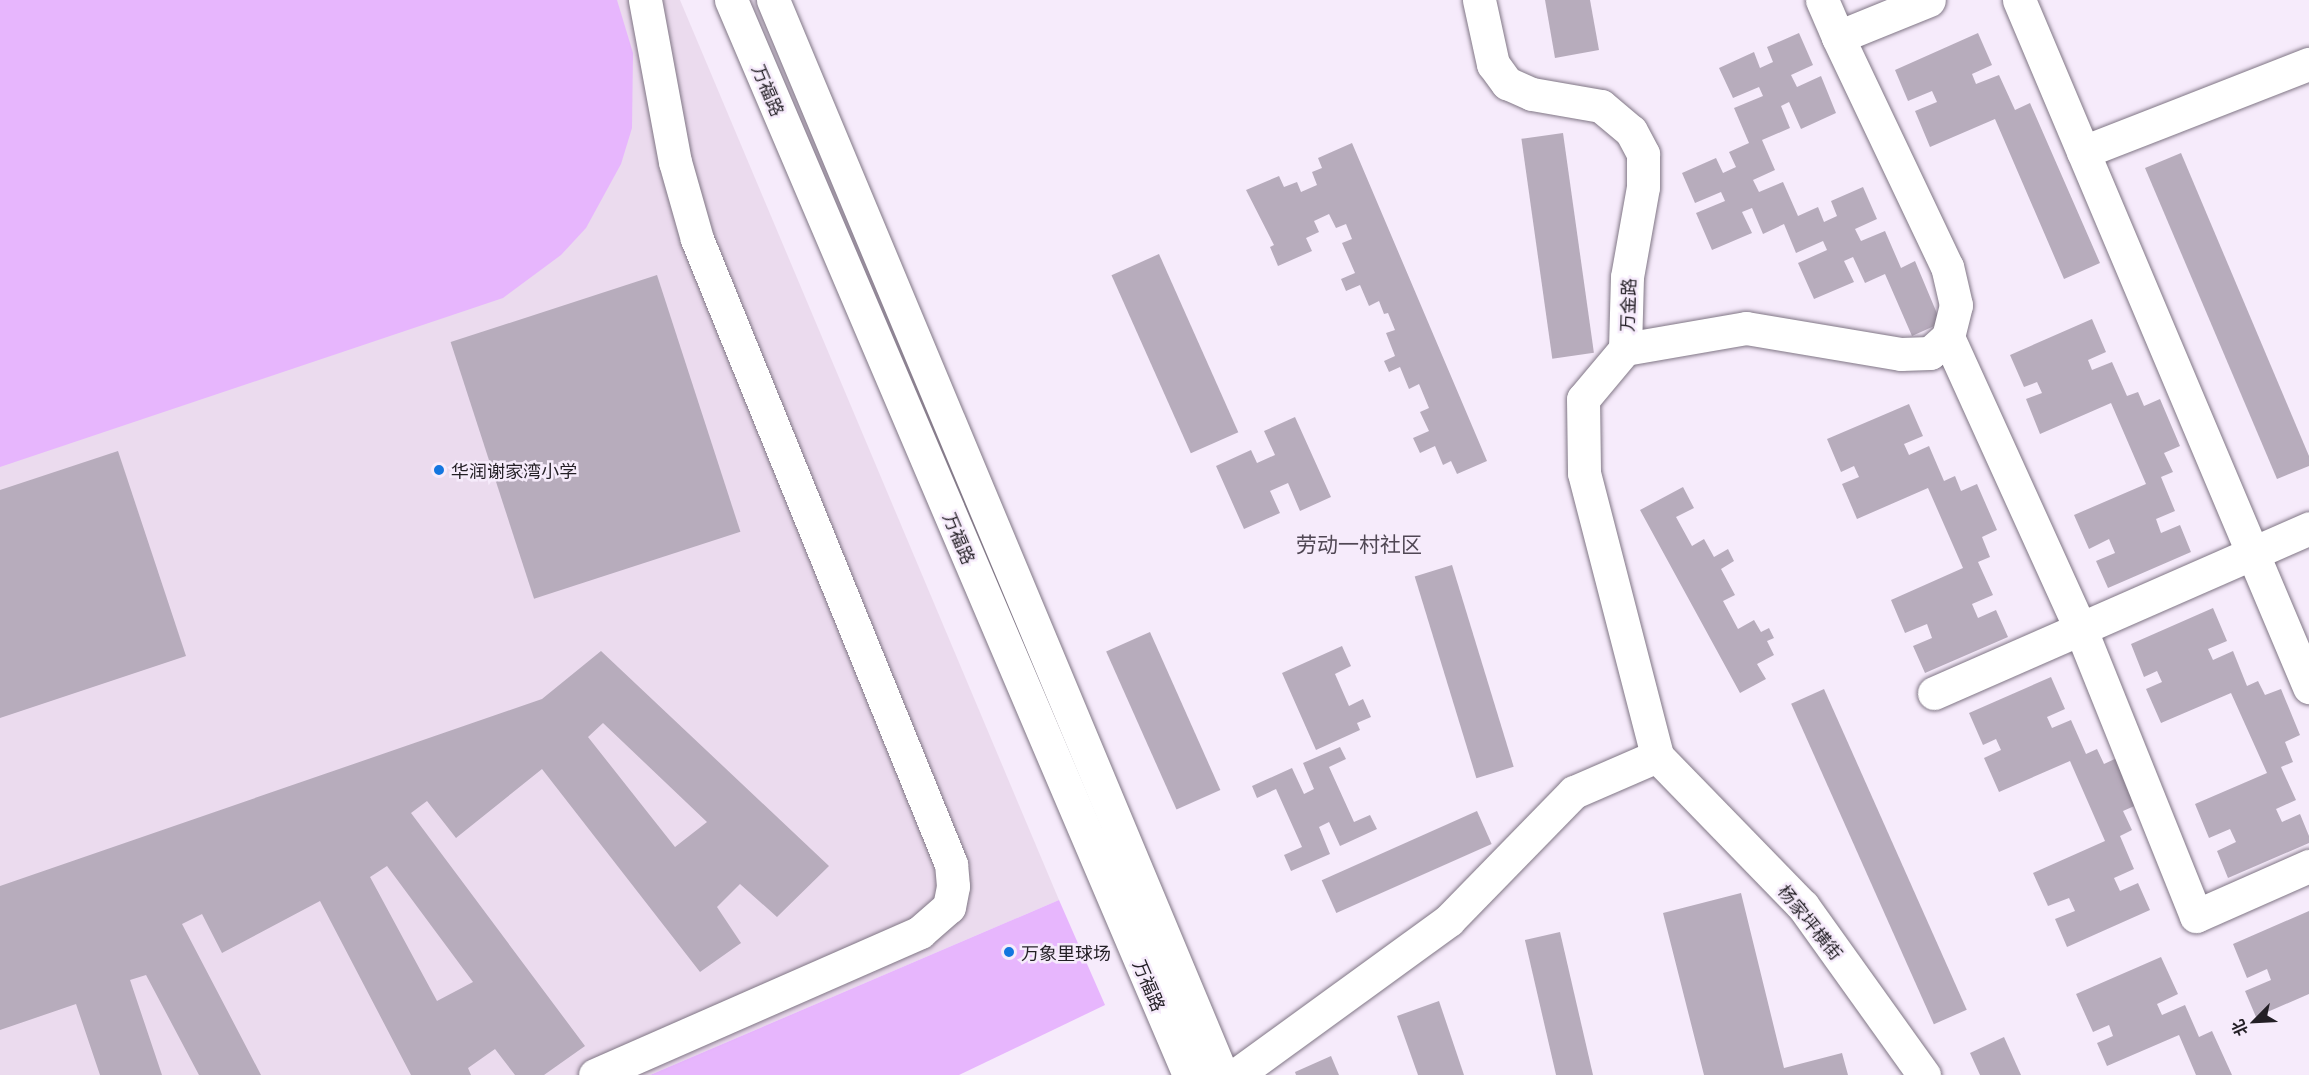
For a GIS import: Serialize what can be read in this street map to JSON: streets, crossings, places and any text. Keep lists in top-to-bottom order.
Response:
{
  "streets": {
    "street": ["万福路", "万金路", "杨家坪横街"]
  },
  "crossings": [
    ["万金路", "杨家坪横街"]
  ],
  "districts": ["劳动一村社区"],
  "places": ["华润谢家湾小学", "万象里球场"],
  "north": "bottom left"
}
